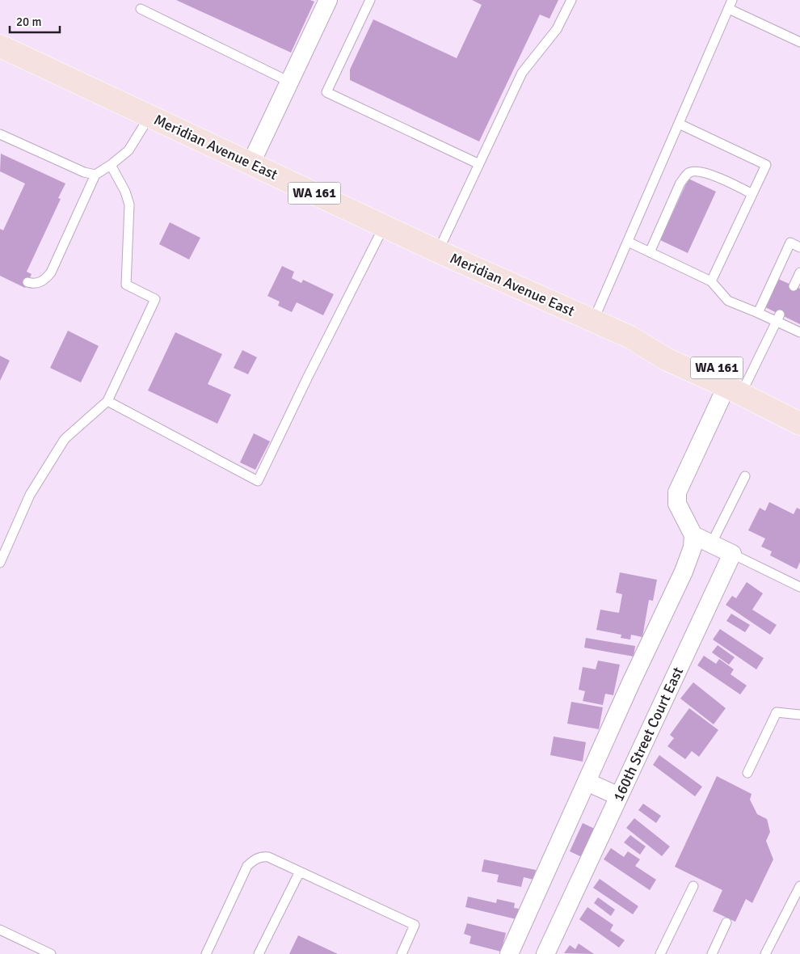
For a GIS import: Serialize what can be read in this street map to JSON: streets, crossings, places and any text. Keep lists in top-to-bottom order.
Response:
{
  "streets": {
    "main road": ["Meridian Avenue East", "WA 161"],
    "street": ["160th Street Court East"]
  },
  "scale_bar": "20 m"
}
